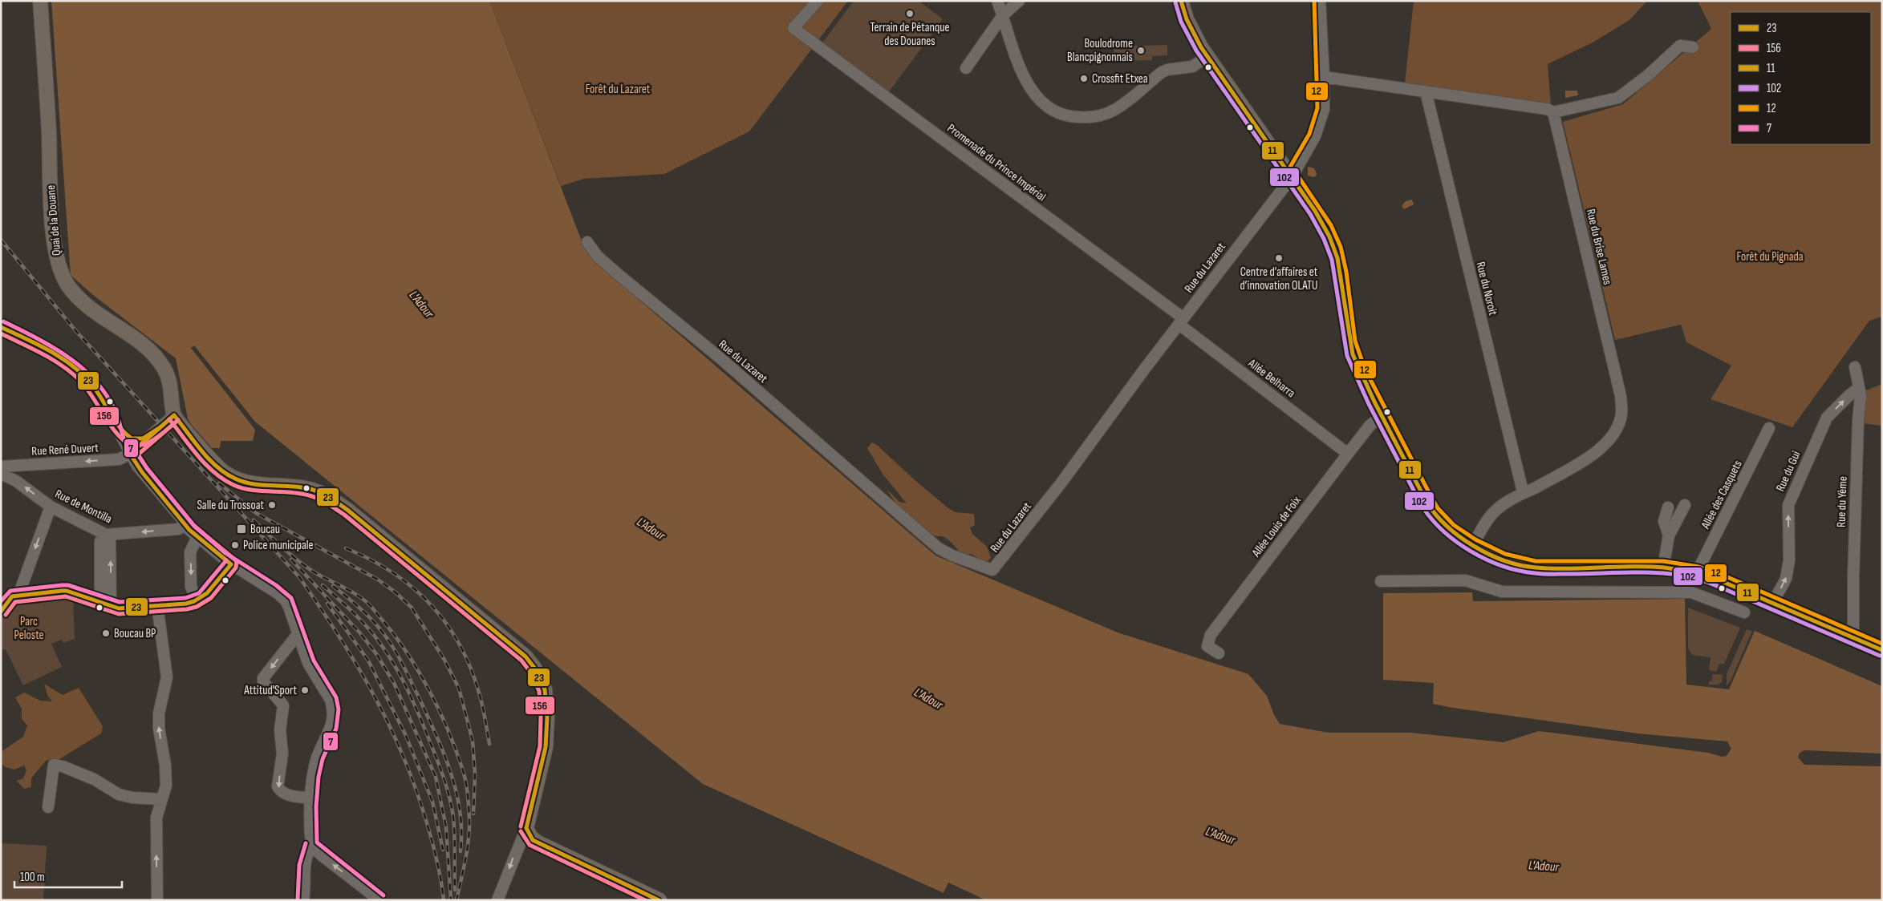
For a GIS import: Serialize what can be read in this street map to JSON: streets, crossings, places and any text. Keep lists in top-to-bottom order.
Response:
{
  "streets": {
    "main road": ["Quai de la Douane"],
    "street": [
      "Promenade du Prince Impérial",
      "Rue du Brise Lames",
      "Rue du Lazaret",
      "Rue du Noroit",
      "Allée Belharra",
      "Rue René Duvert",
      "Rue du Gui",
      "Allée des Casquets",
      "Rue du Yème",
      "Rue de Montilla",
      "Allée Louis de Foix"
    ]
  },
  "crossings": [
    ["Promenade du Prince Impérial", "Rue du Lazaret"],
    ["Promenade du Prince Impérial", "Allée Belharra"],
    ["Rue du Brise Lames", "Rue du Noroit"],
    ["Rue du Lazaret", "Allée Belharra"],
    ["Allée Belharra", "Allée Louis de Foix"],
    ["Rue du Gui", "Rue du Yème"]
  ],
  "one_way": ["Rue René Duvert", "Rue du Gui"],
  "water": ["L'Adour"],
  "parks": ["Forêt du Lazaret", "Forêt du Pignada", "Parc Peloste"],
  "places": {
    "other": [
      "Terrain de Pétanque des Douanes",
      "Boulodrome Blancpignonnais",
      "Crossfit Etxea",
      "Centre d’affaires et d’innovation OLATU",
      "Salle du Trossoat",
      "Police municipale",
      "Boucau BP",
      "Attitud'Sport"
    ],
    "transit": ["Boucau"]
  },
  "lines": [
    "transit line 11",
    "transit line 12",
    "transit line 102",
    "transit line 7",
    "transit line 23",
    "transit line 156"
  ],
  "legend": [
    "23",
    "156",
    "11",
    "102",
    "12",
    "7"
  ],
  "scale_bar": "100 m"
}
